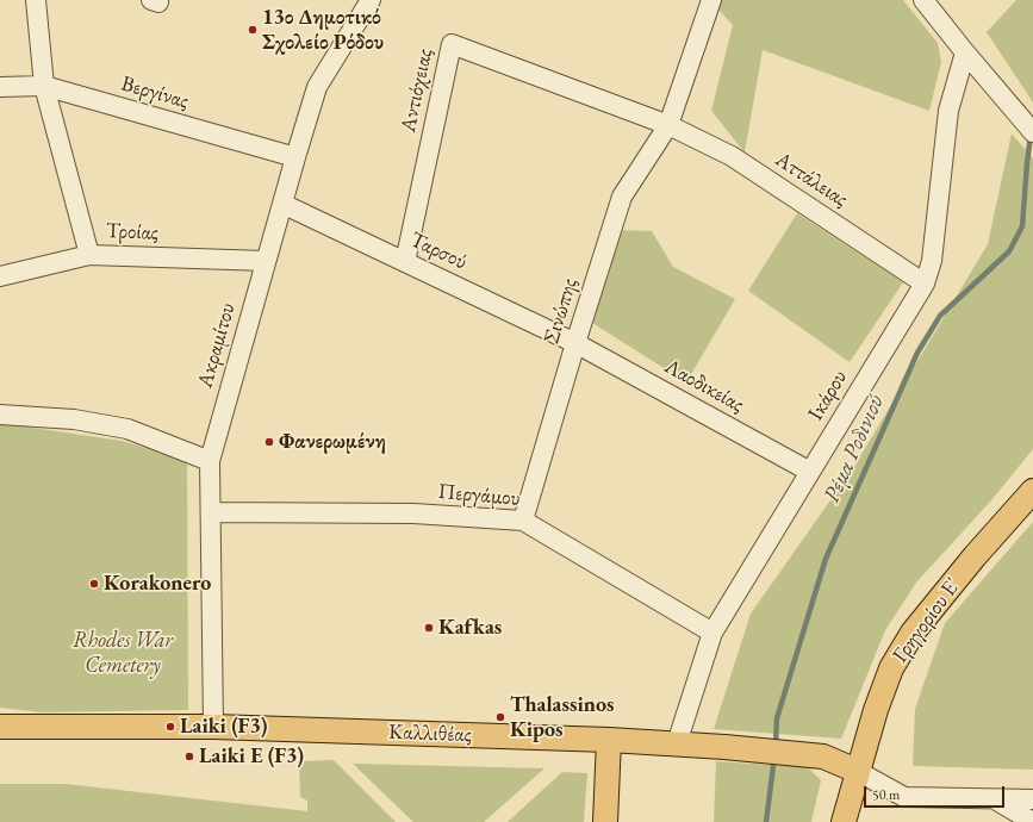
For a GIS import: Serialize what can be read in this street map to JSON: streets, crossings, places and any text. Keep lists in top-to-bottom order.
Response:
{
  "streets": {
    "main road": ["Γρηγορίου Ε'", "Καλλιθέας"],
    "street": [
      "Αντιόχειας",
      "Βεργίνας",
      "Αττάλειας",
      "Τροίας",
      "Ταρσού",
      "Σινώπης",
      "Ακραμίτου",
      "Λαοδικείας",
      "Ικάρου",
      "Περγάμου"
    ]
  },
  "crossings": [
    ["Αντιόχειας", "Αττάλειας"],
    ["Αντιόχειας", "Ταρσού"],
    ["Αντιόχειας", "Σινώπης"],
    ["Βεργίνας", "Ακραμίτου"],
    ["Αττάλειας", "Σινώπης"],
    ["Αττάλειας", "Ικάρου"],
    ["Τροίας", "Ακραμίτου"],
    ["Ταρσού", "Σινώπης"],
    ["Ταρσού", "Ακραμίτου"],
    ["Ταρσού", "Λαοδικείας"],
    ["Σινώπης", "Λαοδικείας"],
    ["Σινώπης", "Περγάμου"],
    ["Ακραμίτου", "Περγάμου"],
    ["Ακραμίτου", "Καλλιθέας"],
    ["Λαοδικείας", "Ικάρου"],
    ["Ικάρου", "Περγάμου"],
    ["Ικάρου", "Καλλιθέας"],
    ["Γρηγορίου Ε'", "Καλλιθέας"]
  ],
  "water": ["Ρέμα Ροδινιού"],
  "parks": ["Rhodes War Cemetery"],
  "places": [
    "13ο Δημοτικό Σχολείο Ρόδου",
    "Φανερωμένη",
    "Korakonero",
    "Kafkas",
    "Thalassinos Kipos",
    "Laiki (F3)",
    "Laiki E (F3)"
  ],
  "scale_bar": "50 m"
}
